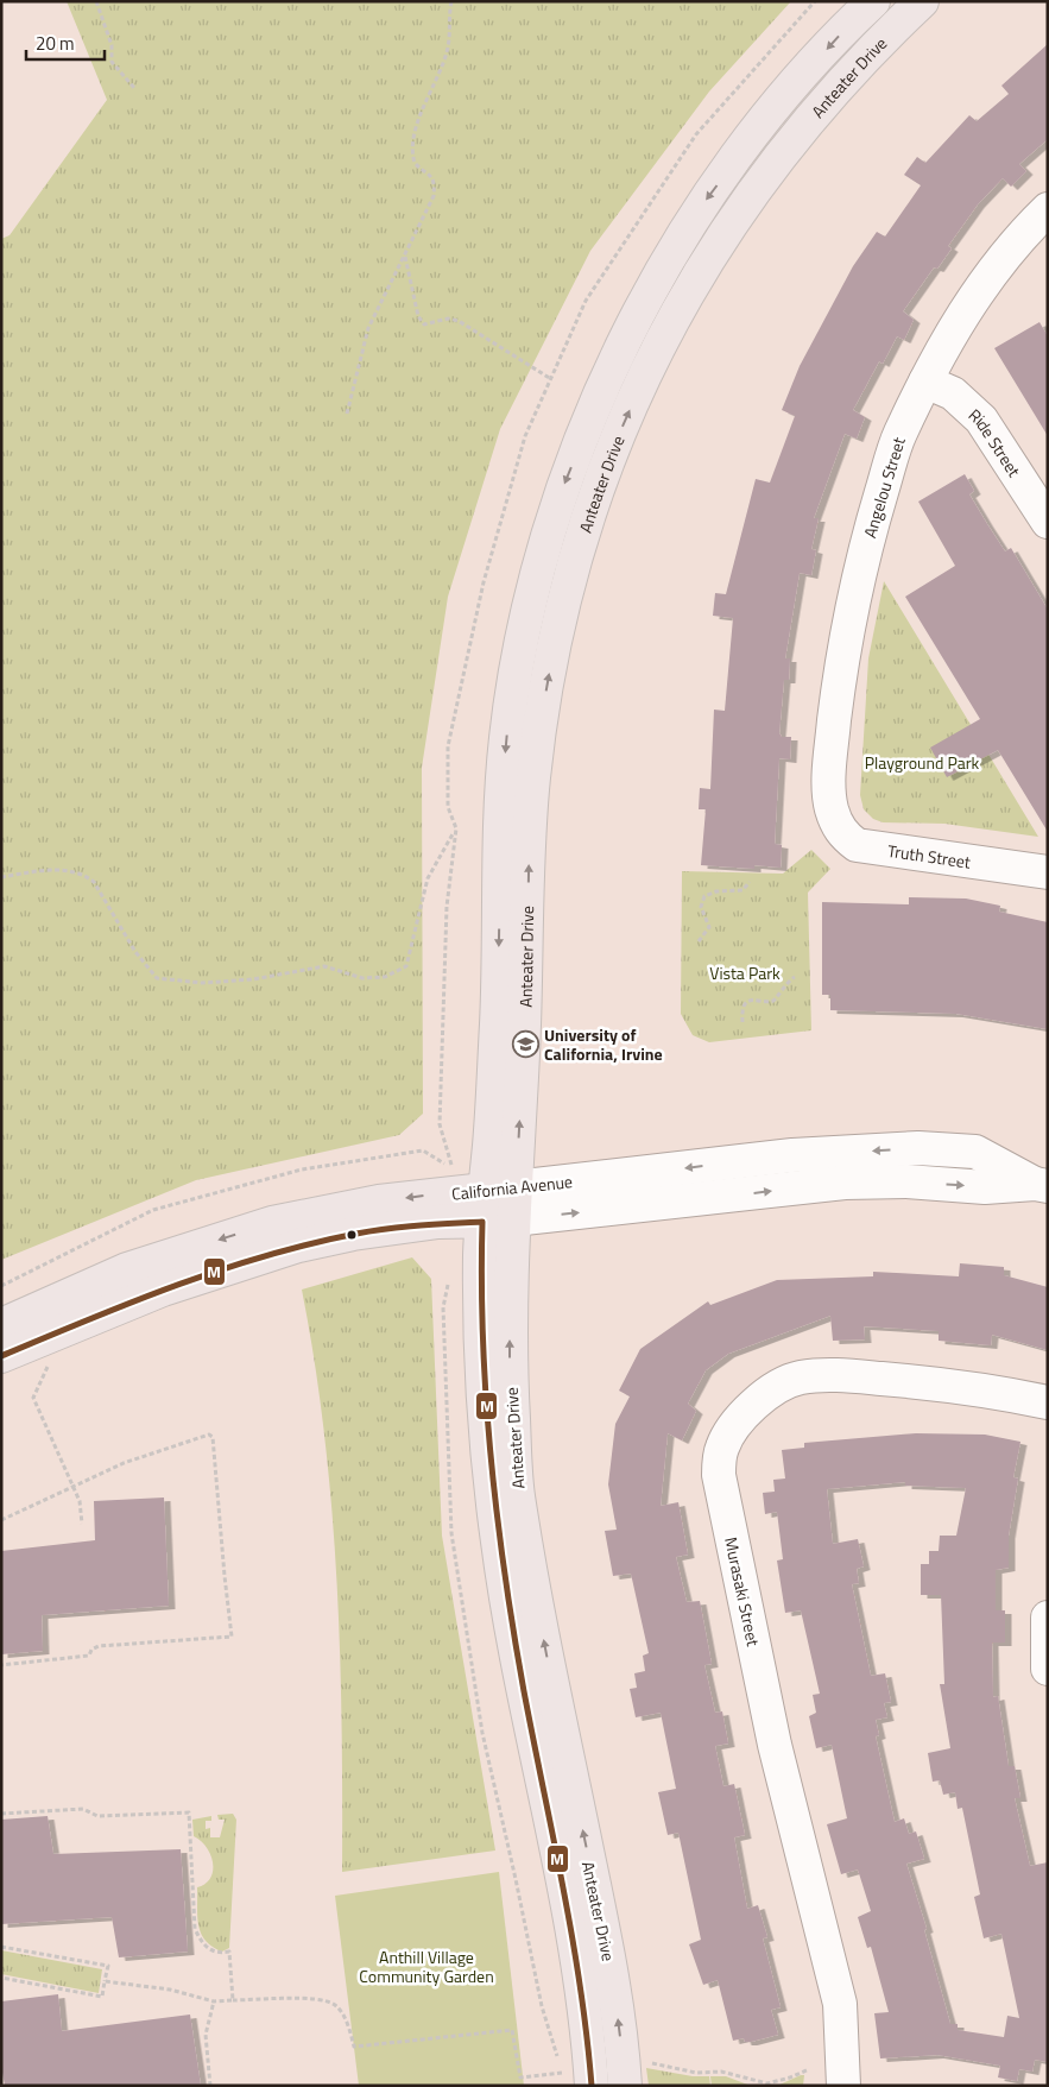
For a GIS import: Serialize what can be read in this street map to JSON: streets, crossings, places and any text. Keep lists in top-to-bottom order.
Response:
{
  "streets": {
    "main road": ["Anteater Drive", "California Avenue"],
    "street": [
      "Ride Street",
      "Angelou Street",
      "Truth Street",
      "Murasaki Street"
    ]
  },
  "crossings": [
    ["Anteater Drive", "California Avenue"],
    ["Ride Street", "Angelou Street"],
    ["Angelou Street", "Truth Street"]
  ],
  "parks": ["Playground Park", "Vista Park", "Anthill Village Community Garden"],
  "places": {
    "school or university": ["University of California, Irvine"]
  },
  "lines": ["transit line M"],
  "scale_bar": "20 m"
}
